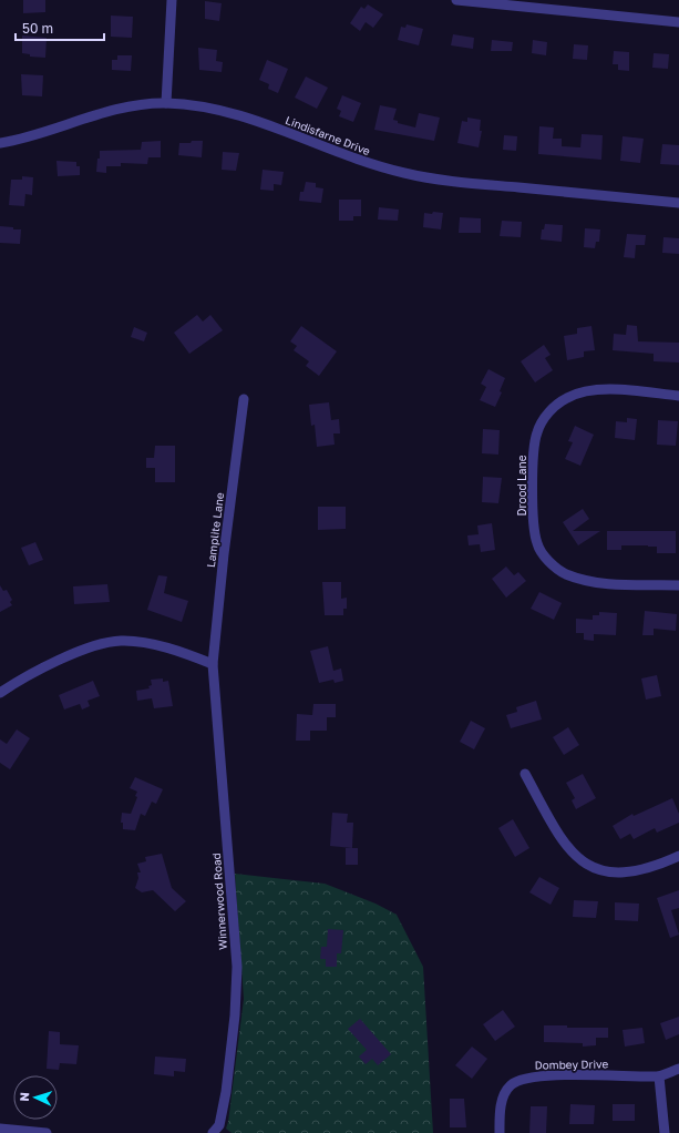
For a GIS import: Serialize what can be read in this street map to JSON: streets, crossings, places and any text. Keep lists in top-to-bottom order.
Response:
{
  "streets": {
    "street": [
      "Lindisfarne Drive",
      "Drood Lane",
      "Lamplite Lane",
      "Winnerwood Road",
      "Dombey Drive"
    ]
  },
  "crossings": [
    ["Lamplite Lane", "Winnerwood Road"]
  ],
  "scale_bar": "50 m",
  "north": "left"
}
